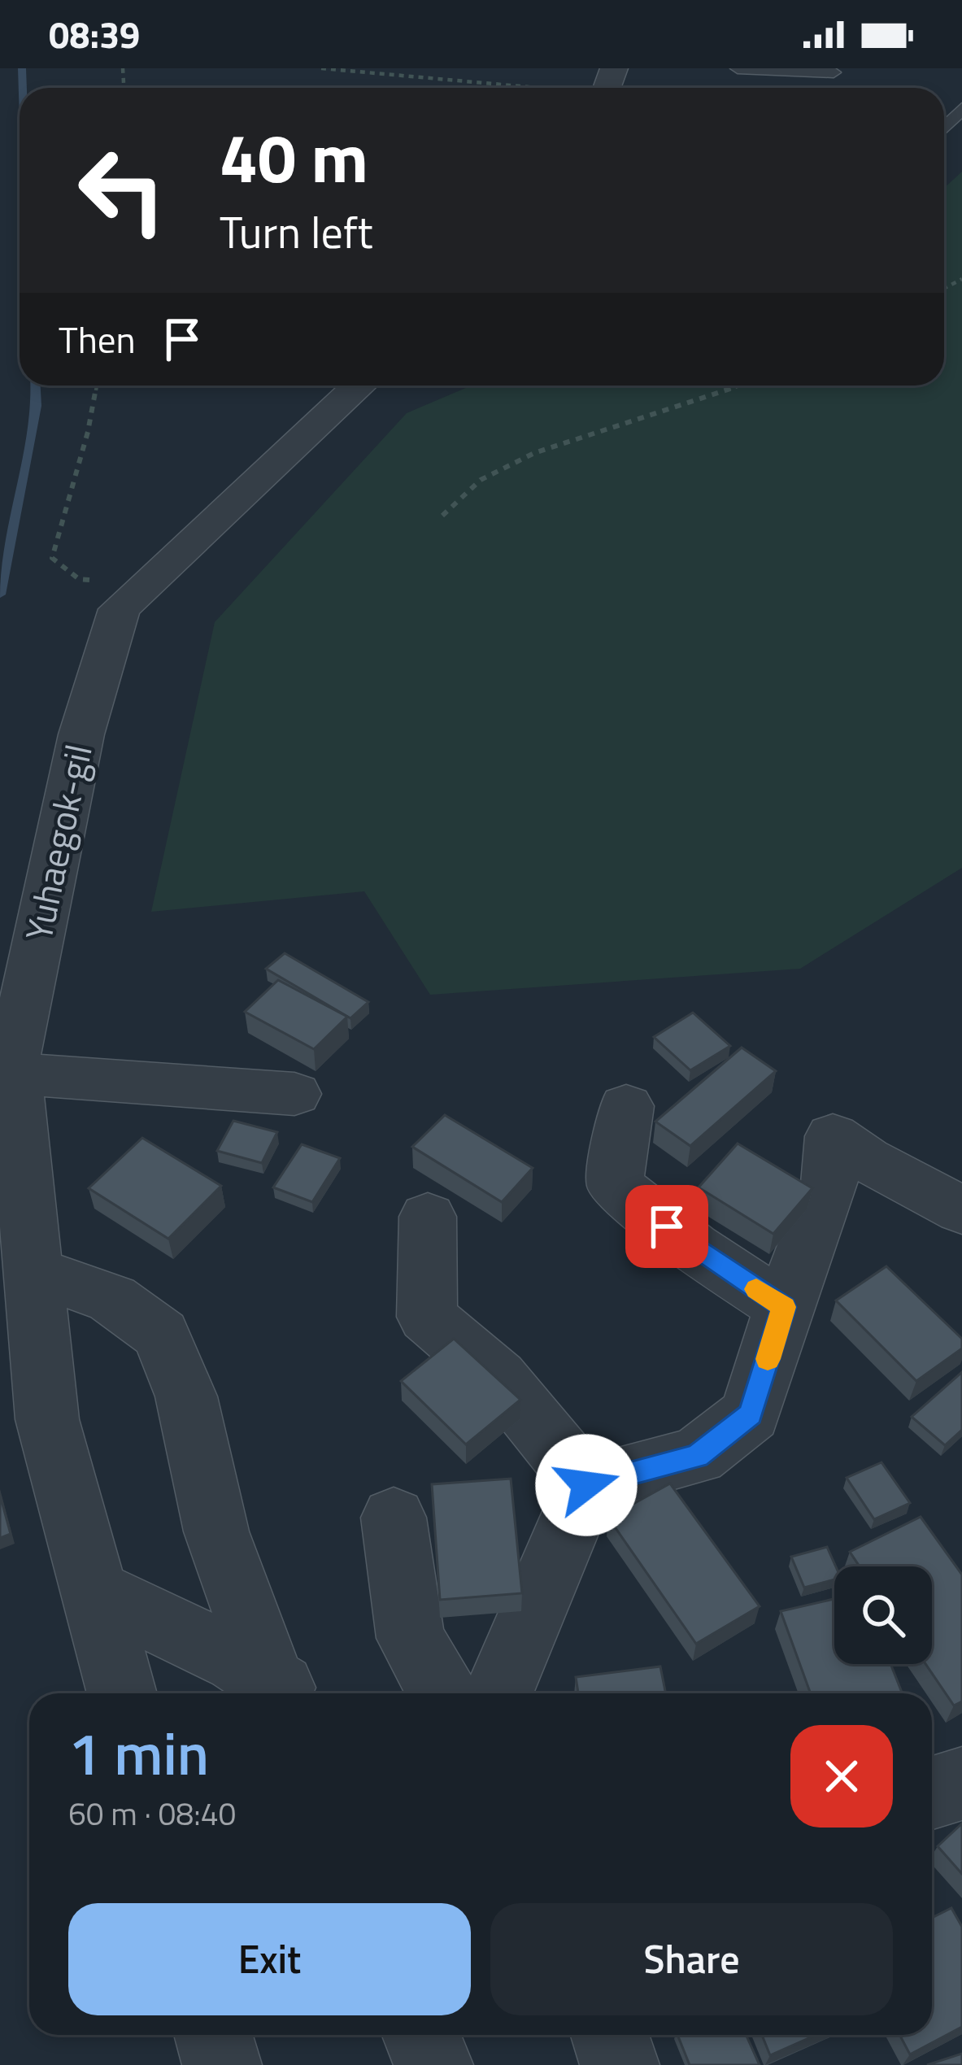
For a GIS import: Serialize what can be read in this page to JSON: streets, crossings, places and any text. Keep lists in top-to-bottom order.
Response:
{
  "streets": {
    "street": ["Yuhaegok-gil"]
  },
  "page": {
    "status": "08:39",
    "turn": ["40 m", "Turn left"],
    "then": "Then",
    "heading": ["1 min", "60 m · 08:40"],
    "buttons": ["Exit", "Share"]
  }
}
